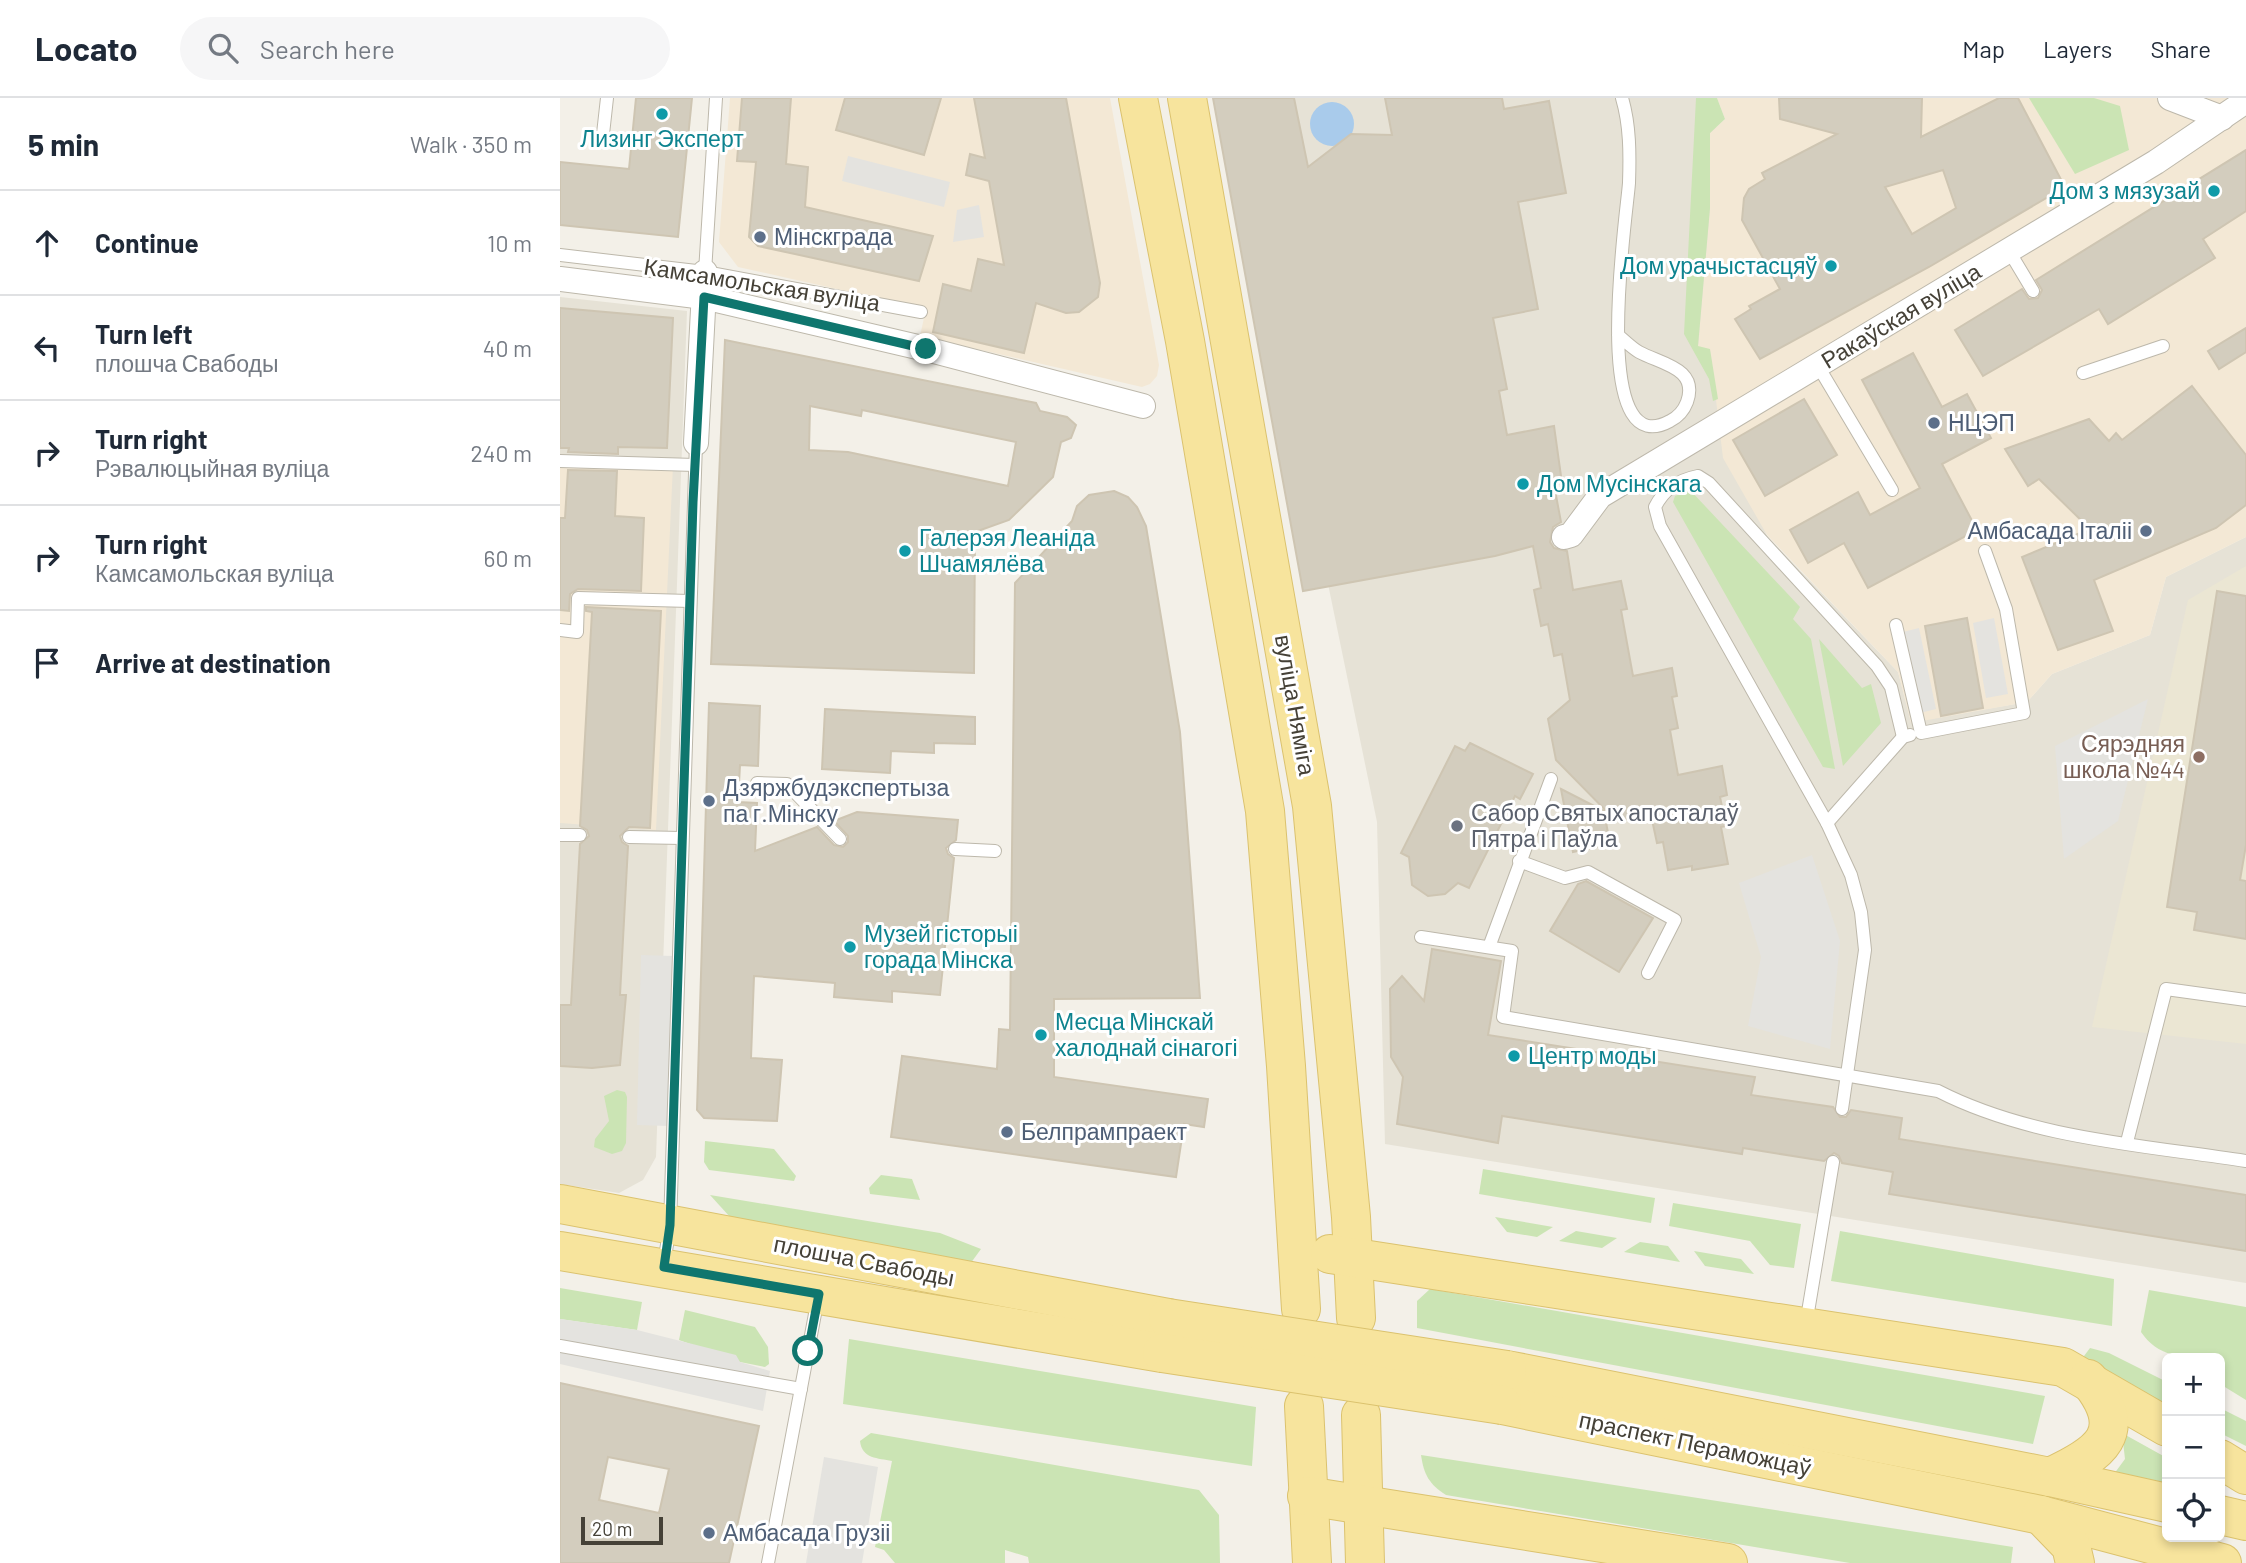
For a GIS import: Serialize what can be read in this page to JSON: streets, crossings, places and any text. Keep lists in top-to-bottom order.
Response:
{
  "streets": {
    "main road": ["вуліца Няміга", "плошча Свабоды", "праспект Пераможцаў"],
    "street": ["Камсамольская вуліца", "Ракаўская вуліца"]
  },
  "crossings": [
    ["плошча Свабоды", "праспект Пераможцаў"]
  ],
  "places": [
    "Лизинг Эксперт",
    "Дом з мязузай",
    "Мінскграда",
    "Дом урачыстасцяў",
    "НЦЭП",
    "Дом Мусінскага",
    "Амбасада Італіі",
    "Галерэя Леаніда Шчамялёва",
    "Сярэдняя школа №44",
    "Дзяржбудэкспертыза па г.Мінску",
    "Сабор Святых апосталаў Пятра і Паўла",
    "Музей гісторыі горада Мінска",
    "Месца Мінскай халоднай сінагогі",
    "Центр моды",
    "Белпрампраект",
    "Амбасада Грузіі"
  ],
  "scale_bar": "20 m",
  "page": {
    "header": "Locato",
    "search": "Search here",
    "nav": ["Map", "Layers", "Share"],
    "heading": ["5 min", "Walk · 350 m"],
    "list": [
      ["Continue", "10 m"],
      ["Turn left", "плошча Свабоды", "40 m"],
      ["Turn right", "Рэвалюцыйная вуліца", "240 m"],
      ["Turn right", "Камсамольская вуліца", "60 m"],
      "Arrive at destination"
    ],
    "map_buttons": ["+", "−"],
    "scale": "20 m"
  }
}
